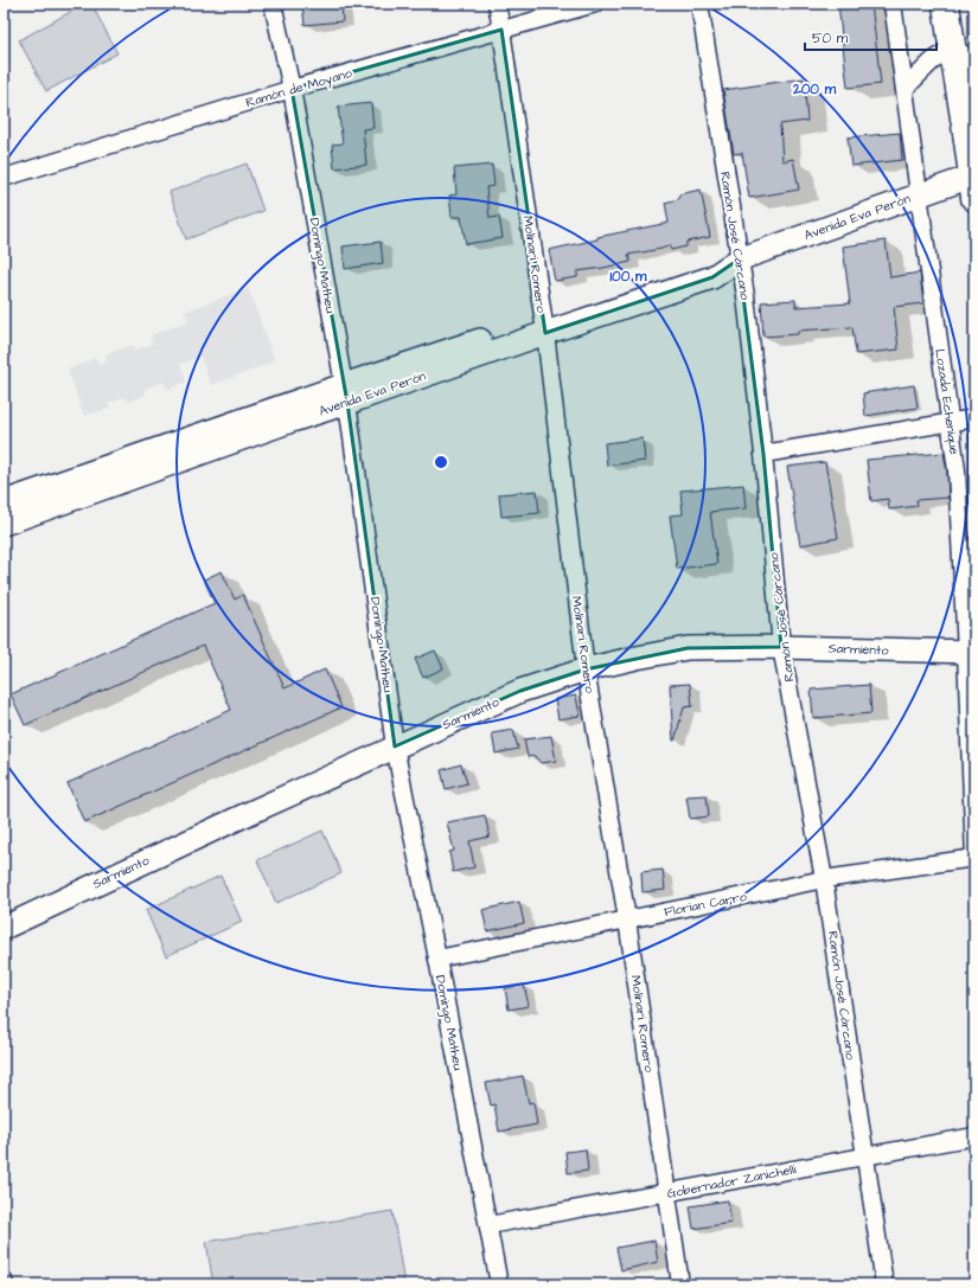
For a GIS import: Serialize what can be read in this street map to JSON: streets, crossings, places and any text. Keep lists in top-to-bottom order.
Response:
{
  "streets": {
    "main road": ["Avenida Eva Perón", "Sarmiento"],
    "street": [
      "Ramón de Moyano",
      "Ramón José Cárcano",
      "Molinari Romero",
      "Domingo Matheu",
      "Lozada Echenique",
      "Florian Carro",
      "Gobernador Zanichelli"
    ]
  },
  "crossings": [
    ["Ramón de Moyano", "Molinari Romero"],
    ["Ramón de Moyano", "Domingo Matheu"],
    ["Avenida Eva Perón", "Ramón José Cárcano"],
    ["Avenida Eva Perón", "Molinari Romero"],
    ["Avenida Eva Perón", "Domingo Matheu"],
    ["Avenida Eva Perón", "Lozada Echenique"],
    ["Ramón José Cárcano", "Sarmiento"],
    ["Ramón José Cárcano", "Florian Carro"],
    ["Ramón José Cárcano", "Gobernador Zanichelli"],
    ["Molinari Romero", "Sarmiento"],
    ["Molinari Romero", "Florian Carro"],
    ["Molinari Romero", "Gobernador Zanichelli"],
    ["Domingo Matheu", "Sarmiento"],
    ["Domingo Matheu", "Florian Carro"],
    ["Domingo Matheu", "Gobernador Zanichelli"],
    ["Lozada Echenique", "Sarmiento"],
    ["Lozada Echenique", "Florian Carro"]
  ],
  "scale_bar": "50 m",
  "rings": ["200 m", "100 m"]
}
